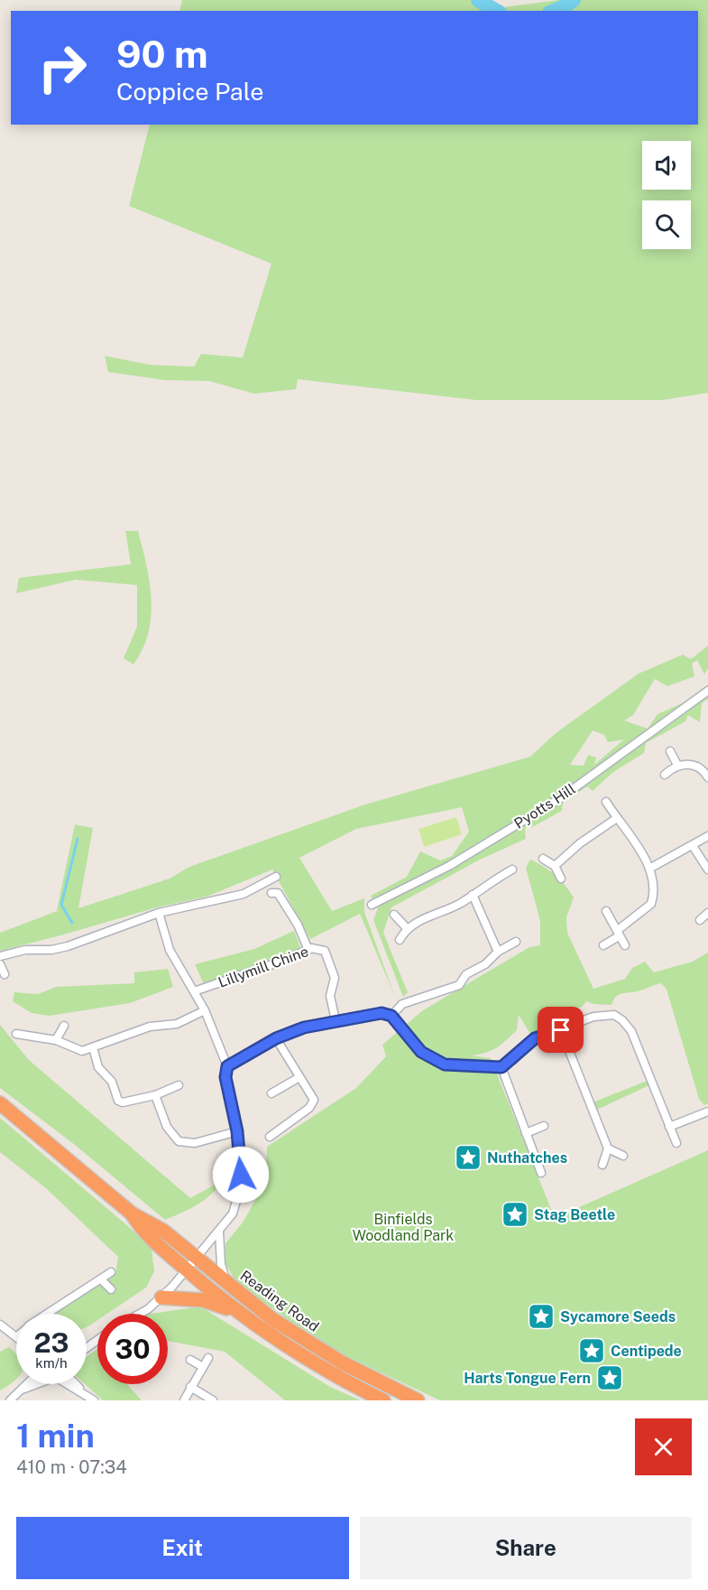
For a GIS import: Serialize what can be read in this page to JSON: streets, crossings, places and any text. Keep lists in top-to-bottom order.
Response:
{
  "streets": {
    "highway": ["Reading Road"],
    "street": ["Pyotts Hill", "Lillymill Chine"]
  },
  "parks": ["Binfields Woodland Park"],
  "places": {
    "place": [
      "Nuthatches",
      "Stag Beetle",
      "Sycamore Seeds",
      "Centipede",
      "Harts Tongue Fern"
    ]
  },
  "page": {
    "turn": ["90 m", "Coppice Pale"],
    "speed": "23 km/h",
    "limit": "30",
    "heading": ["1 min", "410 m · 07:34"],
    "buttons": ["Exit", "Share"]
  }
}
